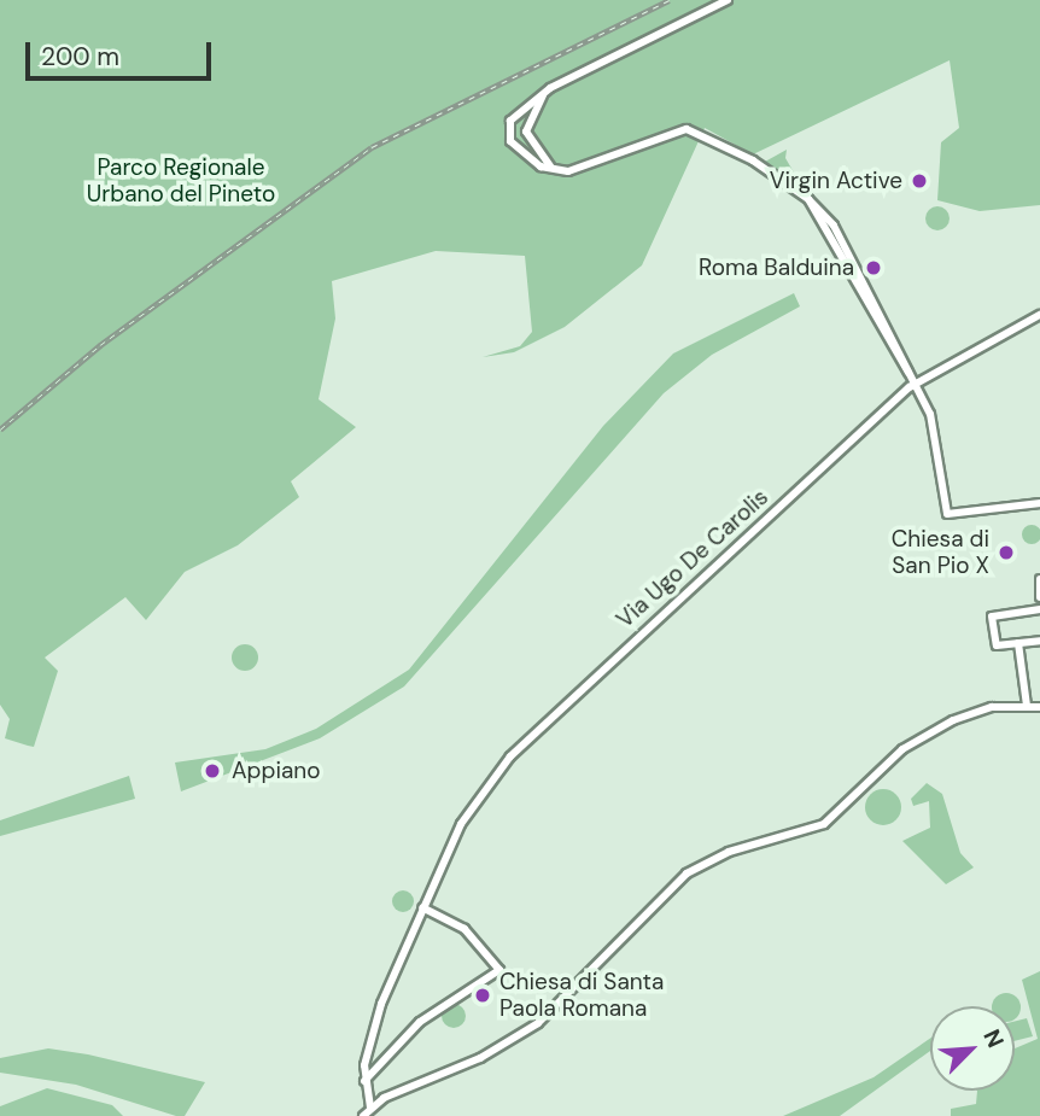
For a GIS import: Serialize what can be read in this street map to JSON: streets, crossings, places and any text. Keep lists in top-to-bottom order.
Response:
{
  "streets": {
    "street": ["Via Ugo De Carolis"]
  },
  "parks": ["Parco Regionale Urbano del Pineto"],
  "places": [
    "Virgin Active",
    "Roma Balduina",
    "Chiesa di San Pio X",
    "Appiano",
    "Chiesa di Santa Paola Romana"
  ],
  "scale_bar": "200 m",
  "north": "top right"
}
